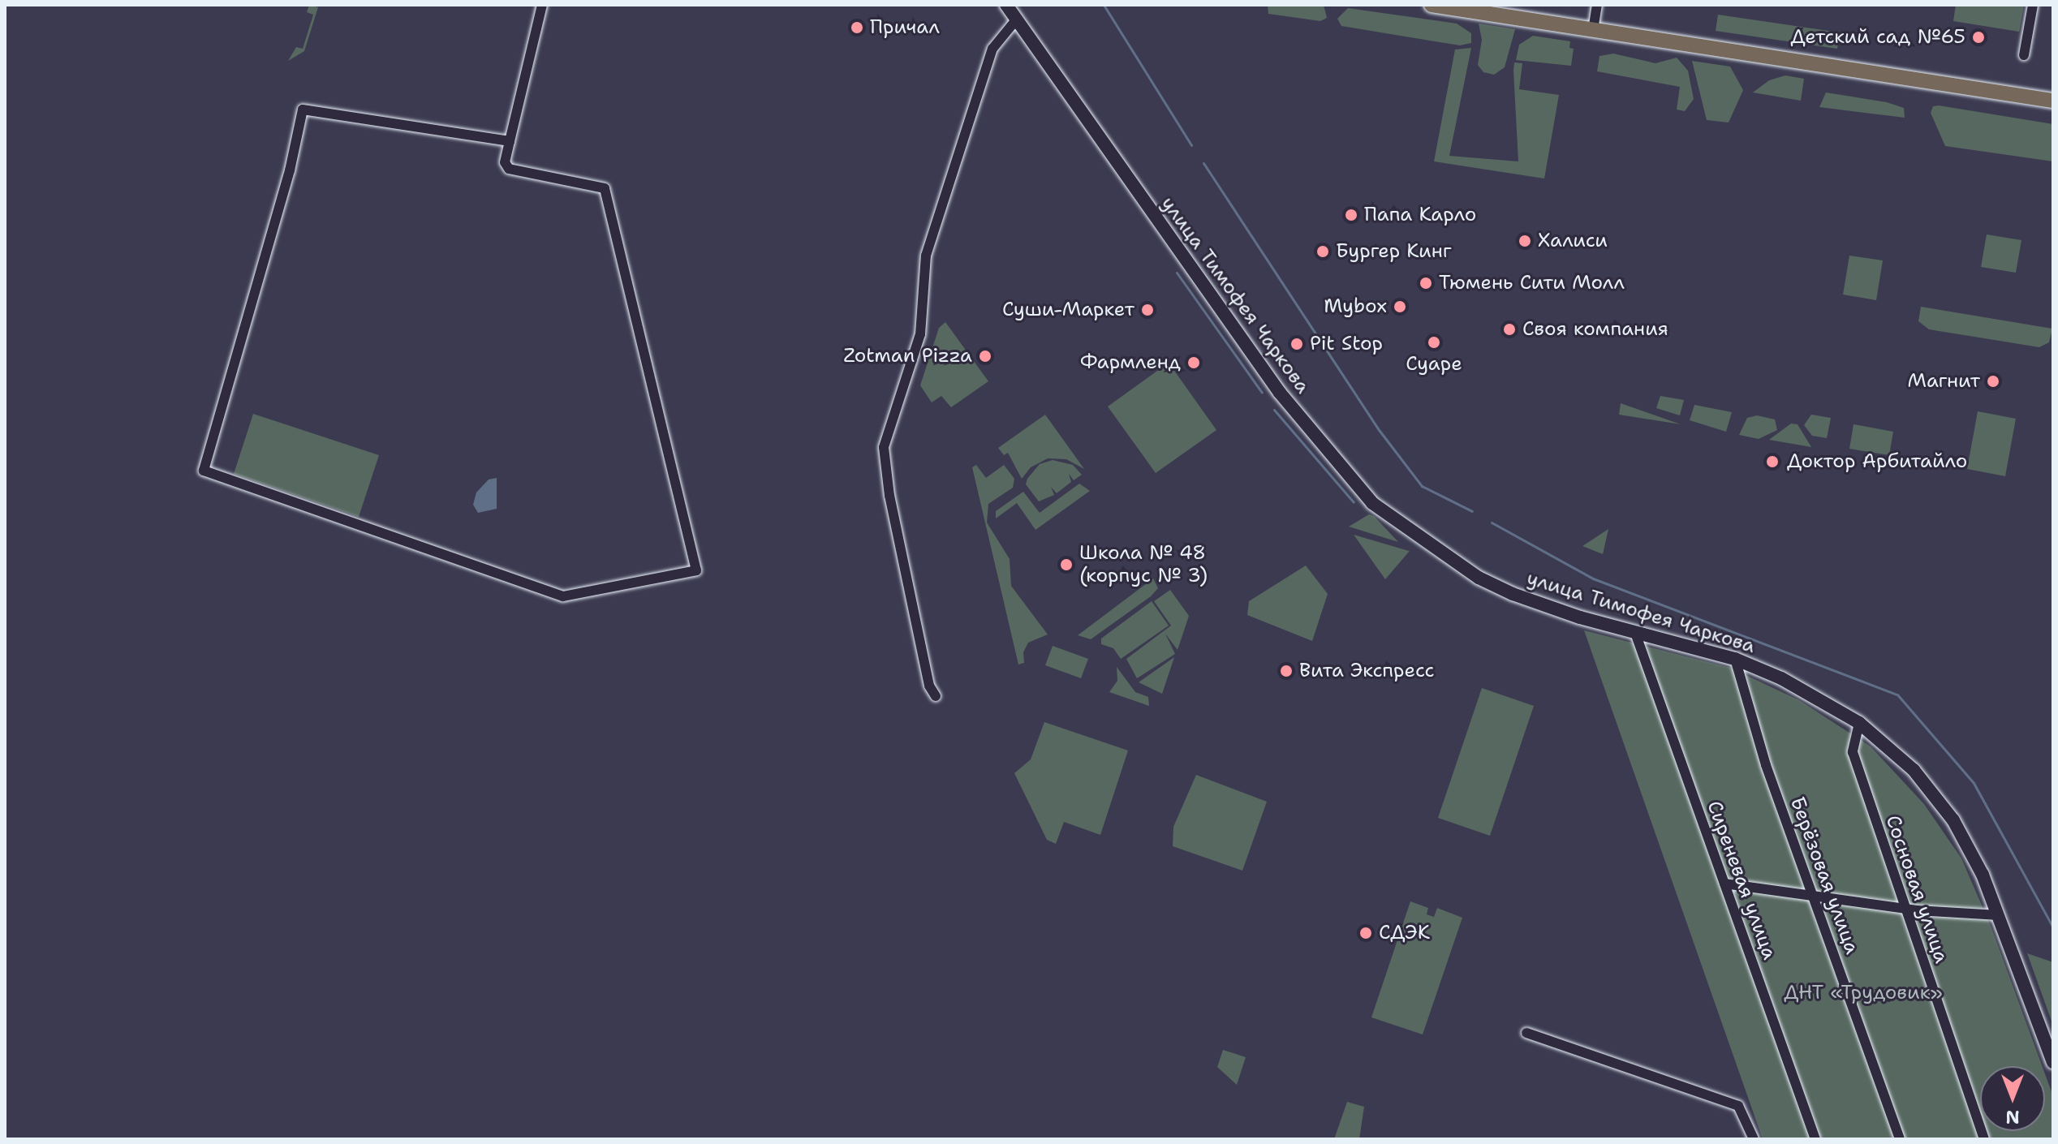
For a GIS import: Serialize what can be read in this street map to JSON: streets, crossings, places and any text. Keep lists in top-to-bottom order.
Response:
{
  "streets": {
    "main road": ["улица Тимофея Чаркова"],
    "street": ["Берёзовая улица", "Сиреневая улица", "Сосновая улица"]
  },
  "crossings": [
    ["улица Тимофея Чаркова", "Берёзовая улица"],
    ["улица Тимофея Чаркова", "Сиреневая улица"],
    ["улица Тимофея Чаркова", "Сосновая улица"]
  ],
  "parks": ["ДНТ «Трудовик»"],
  "places": [
    "Причал",
    "Детский сад №65",
    "Папа Карло",
    "Халиси",
    "Бургер Кинг",
    "Тюмень Сити Молл",
    "Mybox",
    "Суши-Маркет",
    "Своя компания",
    "Суаре",
    "Pit Stop",
    "Zotman Pizza",
    "Фармленд",
    "Магнит",
    "Доктор Арбитайло",
    "Школа № 48 (корпус № 3)",
    "Вита Экспресс",
    "СДЭК"
  ],
  "north": "bottom"
}
